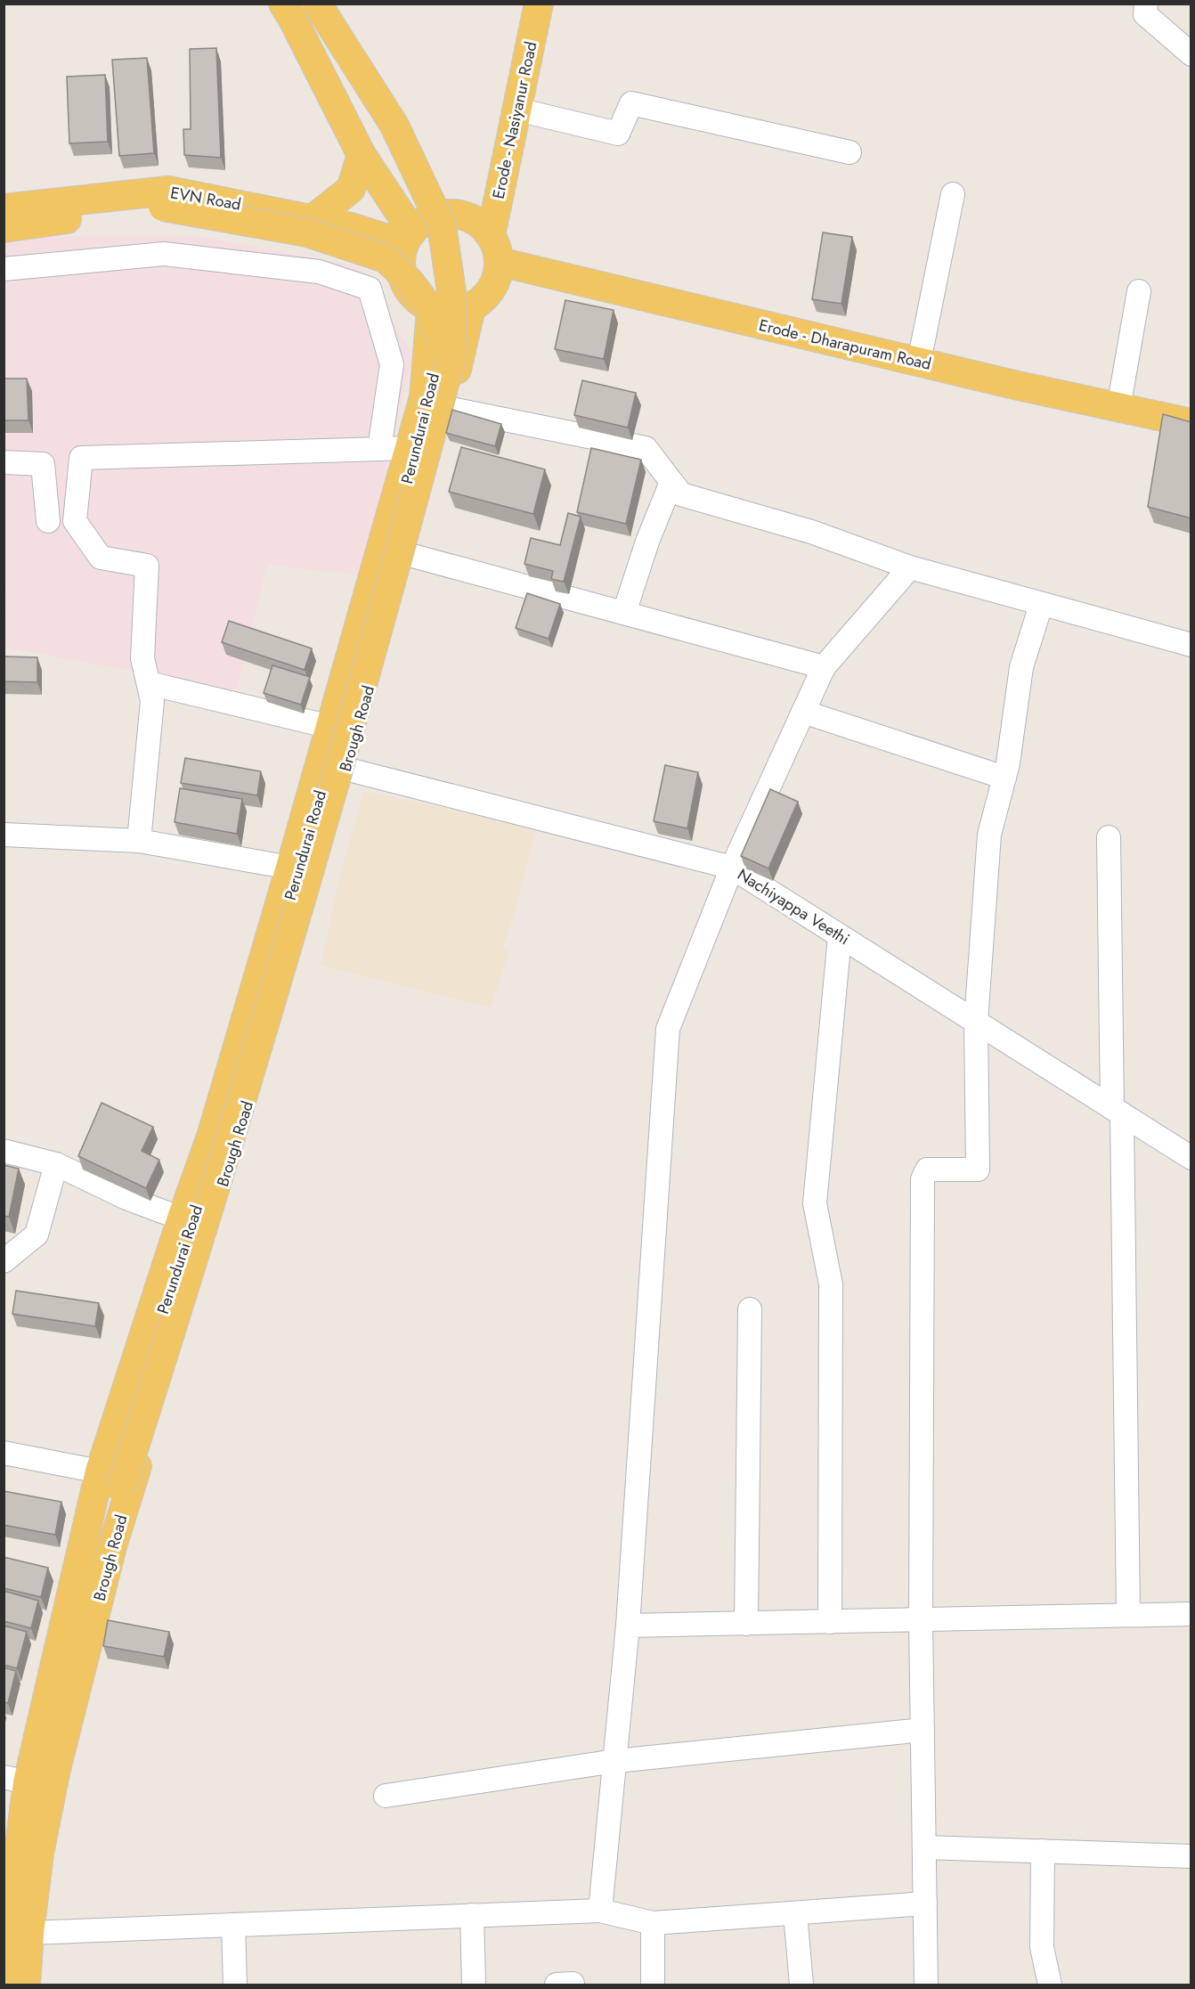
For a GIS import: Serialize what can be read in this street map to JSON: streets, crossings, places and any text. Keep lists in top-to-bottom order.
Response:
{
  "streets": {
    "main road": [
      "Erode - Nasiyanur Road",
      "EVN Road",
      "Erode - Dharapuram Road",
      "Perundurai Road",
      "Brough Road"
    ],
    "street": ["Nachiyappa Veethi"]
  },
  "crossings": [
    ["Erode - Nasiyanur Road", "EVN Road"],
    ["Erode - Nasiyanur Road", "Erode - Dharapuram Road"],
    ["Erode - Nasiyanur Road", "Brough Road"],
    ["EVN Road", "Erode - Dharapuram Road"],
    ["EVN Road", "Brough Road"],
    ["Erode - Dharapuram Road", "Brough Road"],
    ["Perundurai Road", "Brough Road"],
    ["Brough Road", "Nachiyappa Veethi"]
  ]
}
